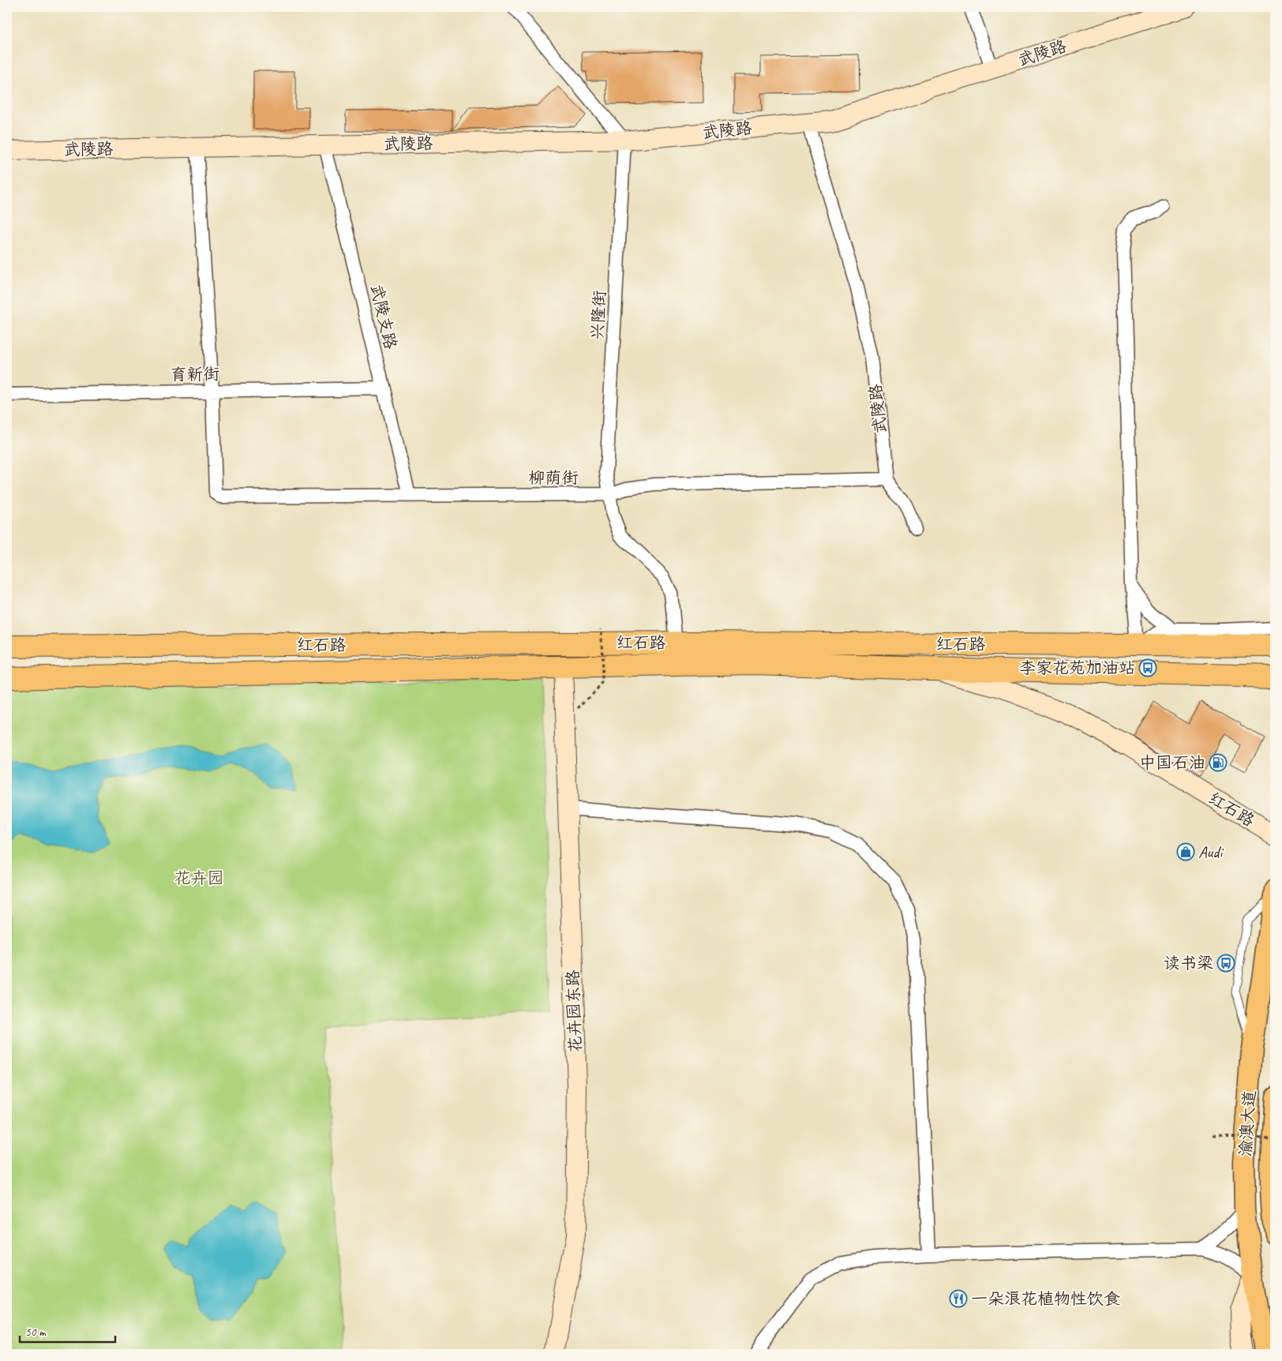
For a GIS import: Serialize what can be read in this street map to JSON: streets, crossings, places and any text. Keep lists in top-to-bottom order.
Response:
{
  "streets": {
    "highway": ["红石路"],
    "main road": ["渝澳大道"],
    "street": [
      "武陵路",
      "兴隆街",
      "武陵支路",
      "育新街",
      "柳荫街",
      "花卉园东路"
    ]
  },
  "crossings": [
    ["武陵路", "兴隆街"],
    ["武陵路", "武陵支路"],
    ["武陵路", "柳荫街"],
    ["兴隆街", "柳荫街"],
    ["兴隆街", "红石路"],
    ["武陵支路", "育新街"],
    ["武陵支路", "柳荫街"],
    ["育新街", "柳荫街"],
    ["红石路", "花卉园东路"]
  ],
  "parks": ["花卉园"],
  "places": {
    "bus stop": ["李家花苑加油站", "读书梁"],
    "fuel station": ["中国石油"],
    "shop": ["Audi"],
    "restaurant": ["一朵浪花植物性饮食"]
  },
  "scale_bar": "50 m"
}
